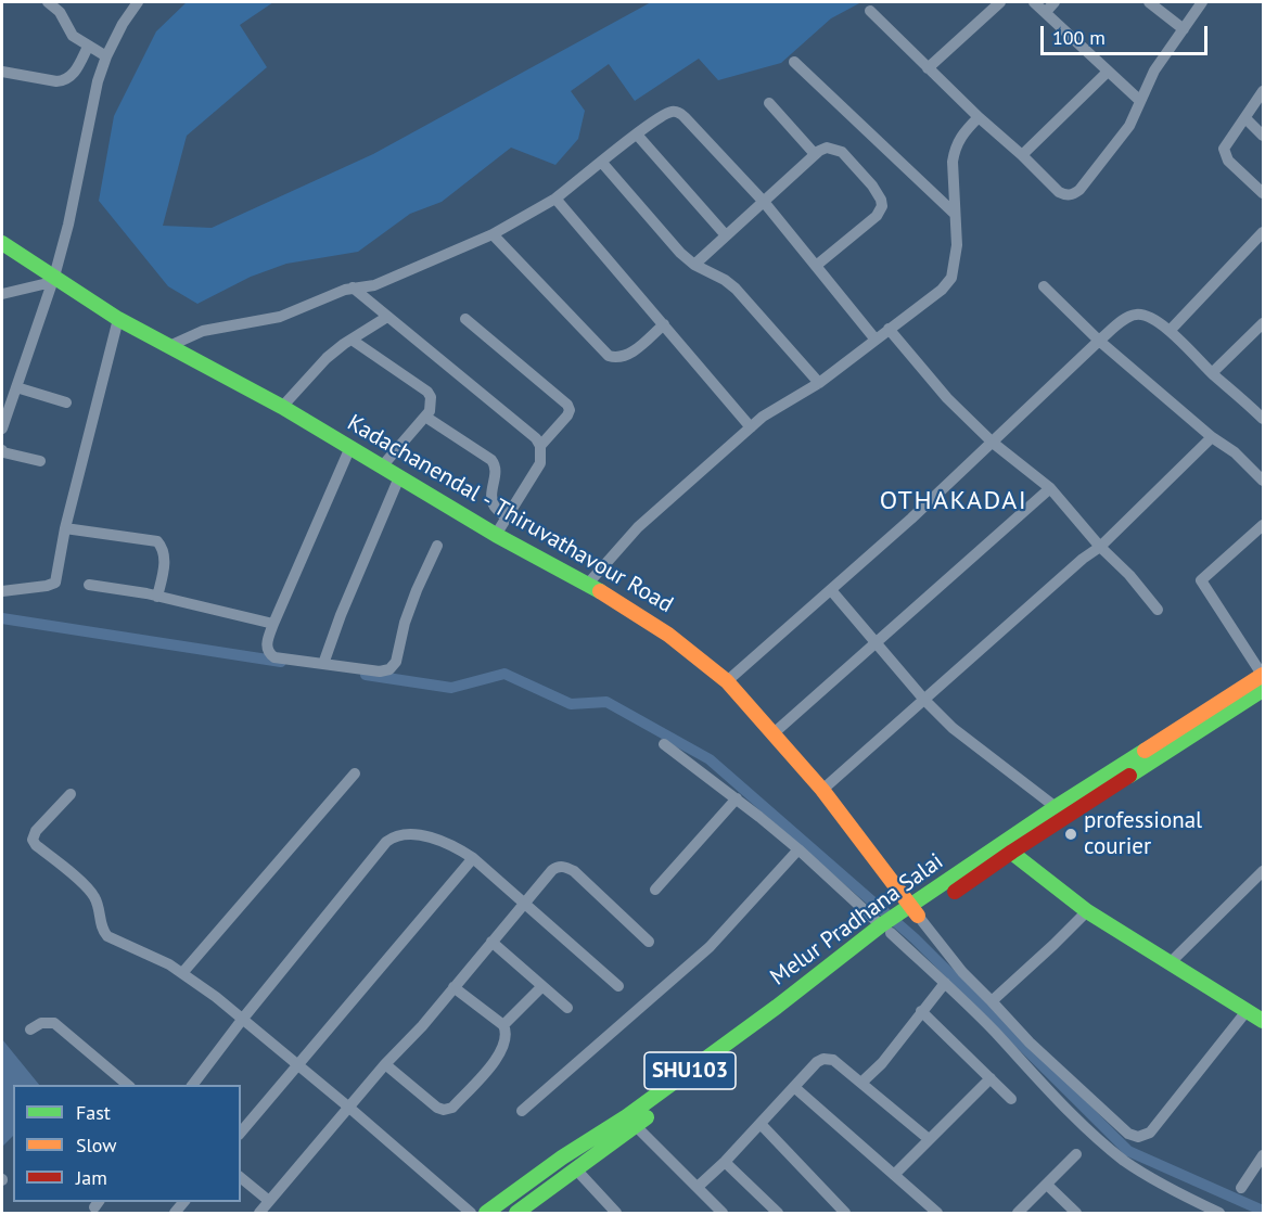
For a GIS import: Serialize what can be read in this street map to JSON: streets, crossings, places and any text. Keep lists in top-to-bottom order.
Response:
{
  "streets": {
    "main road": ["Kadachanendal - Thiruvathavour Road", "Melur Pradhana Salai", "SHU103"]
  },
  "crossings": [
    ["Kadachanendal - Thiruvathavour Road", "Melur Pradhana Salai"]
  ],
  "districts": ["OTHAKADAI"],
  "places": ["professional courier"],
  "legend": ["Fast", "Slow", "Jam"],
  "scale_bar": "100 m"
}
